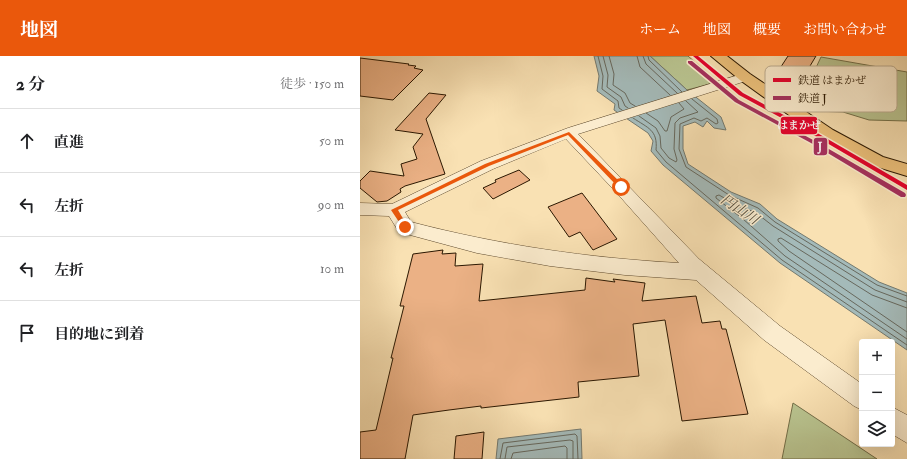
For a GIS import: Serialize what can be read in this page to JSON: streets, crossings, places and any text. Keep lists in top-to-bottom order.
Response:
{
  "water": ["円山川"],
  "lines": ["rail line はまかぜ", "rail line J"],
  "legend": ["鉄道 はまかぜ", "鉄道 J"],
  "page": {
    "header": "地図",
    "nav": [
      "ホーム",
      "地図",
      "概要",
      "お問い合わせ"
    ],
    "heading": ["2 分", "徒歩 · 150 m"],
    "list": [
      ["直進", "50 m"],
      ["左折", "90 m"],
      ["左折", "10 m"],
      "目的地に到着"
    ],
    "map_buttons": ["+", "−"]
  }
}
